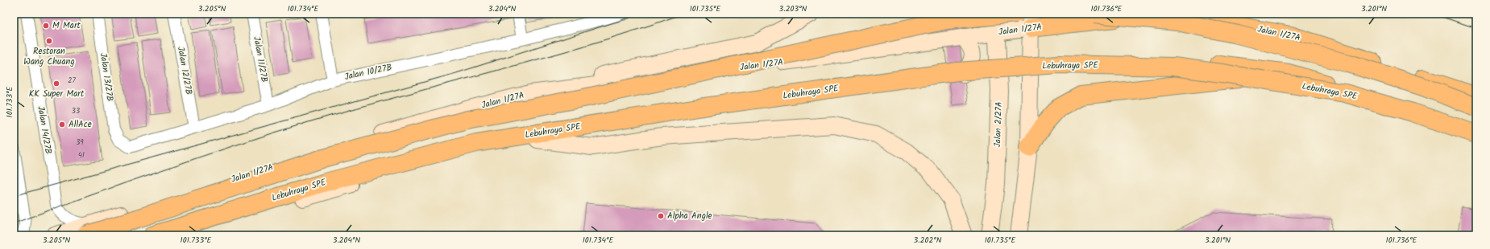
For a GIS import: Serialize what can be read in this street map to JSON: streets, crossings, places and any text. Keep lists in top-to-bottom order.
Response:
{
  "streets": {
    "main road": ["Jalan 1/27A", "Lebuhraya SPE", "Jalan 2/27A"],
    "street": [
      "Jalan 11/27B",
      "Jalan 12/27B",
      "Jalan 10/27B",
      "Jalan 13/27B",
      "Jalan 14/27B"
    ]
  },
  "crossings": [
    ["Jalan 1/27A", "Jalan 2/27A"],
    ["Jalan 1/27A", "Jalan 14/27B"],
    ["Jalan 11/27B", "Jalan 10/27B"],
    ["Jalan 12/27B", "Jalan 10/27B"],
    ["Jalan 10/27B", "Jalan 13/27B"]
  ],
  "places": [
    "M Mart",
    "Restoran Wang Chuang",
    "KK Super Mart",
    "AllAce",
    "Alpha Angle"
  ],
  "house_numbers": [
    "27",
    "33",
    "39",
    "41"
  ],
  "coordinates": [
    "3.205°N",
    "101.734°E",
    "3.204°N",
    "101.735°E",
    "3.203°N",
    "101.736°E",
    "3.201°N",
    "101.733°E",
    "3.202°N"
  ]
}
